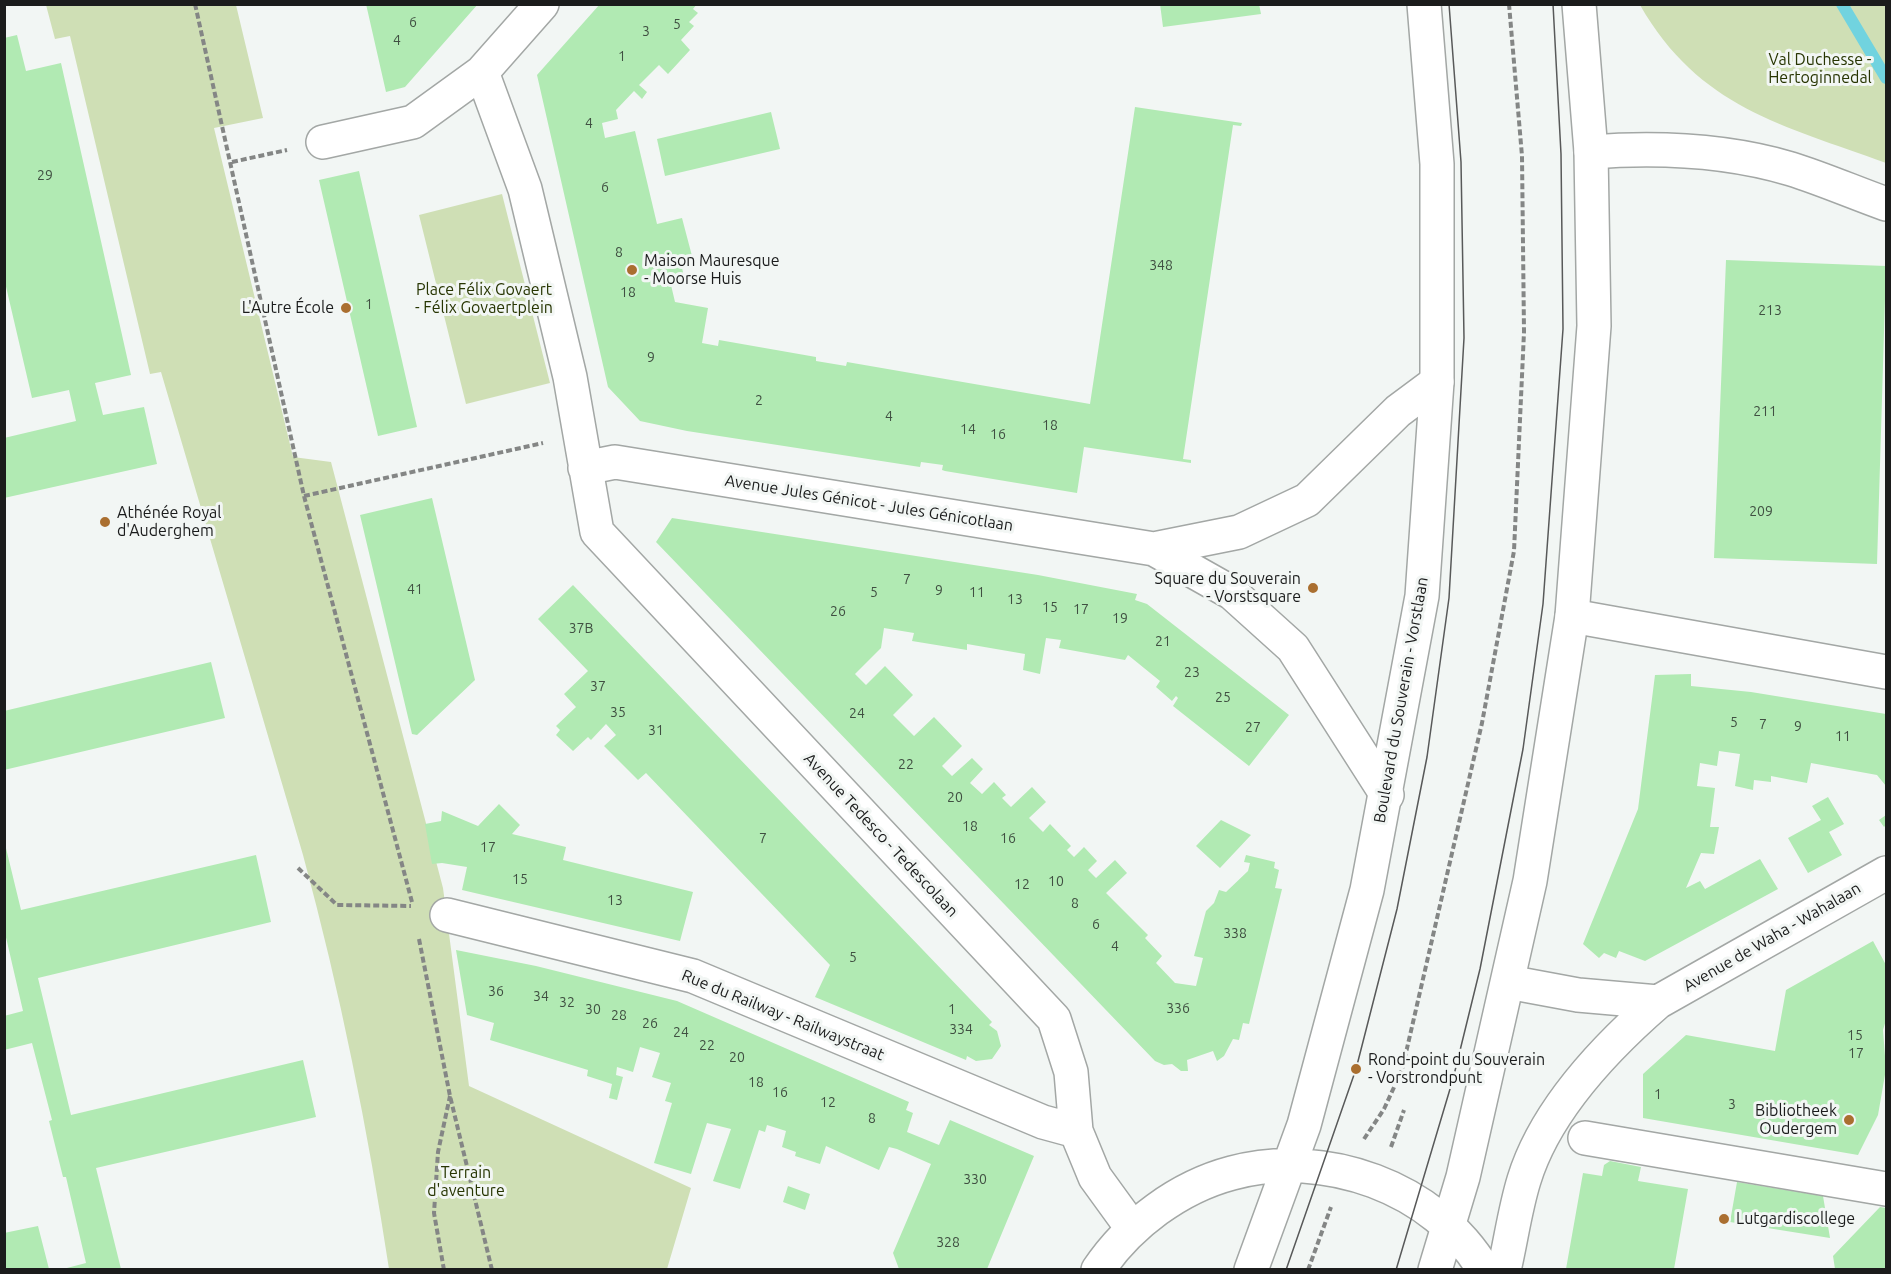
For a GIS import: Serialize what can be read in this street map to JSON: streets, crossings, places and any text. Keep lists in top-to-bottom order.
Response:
{
  "streets": {
    "street": [
      "Avenue Jules Génicot - Jules Génicotlaan",
      "Boulevard du Souverain - Vorstlaan",
      "Avenue Tedesco - Tedescolaan",
      "Avenue de Waha - Wahalaan",
      "Rue du Railway - Railwaystraat"
    ]
  },
  "crossings": [
    ["Avenue Jules Génicot - Jules Génicotlaan", "Boulevard du Souverain - Vorstlaan"],
    ["Avenue Jules Génicot - Jules Génicotlaan", "Avenue Tedesco - Tedescolaan"],
    ["Avenue Tedesco - Tedescolaan", "Rue du Railway - Railwaystraat"]
  ],
  "parks": ["Val Duchesse - Hertoginnedal", "Place Félix Govaert - Félix Govaertplein", "Terrain d'aventure"],
  "places": [
    "Maison Mauresque - Moorse Huis",
    "L'Autre École",
    "Athénée Royal d'Auderghem",
    "Square du Souverain - Vorstsquare",
    "Rond-point du Souverain - Vorstrondpunt",
    "Bibliotheek Oudergem",
    "Lutgardiscollege"
  ],
  "house_numbers": [
    "6",
    "5",
    "3",
    "4",
    "1",
    "4",
    "29",
    "6",
    "8",
    "348",
    "18",
    "1",
    "213",
    "9",
    "2",
    "211",
    "4",
    "18",
    "14",
    "16",
    "209",
    "7",
    "41",
    "9",
    "5",
    "11",
    "13",
    "15",
    "17",
    "26",
    "19",
    "37B",
    "21",
    "23",
    "37",
    "25",
    "35",
    "24",
    "5",
    "7",
    "9",
    "27",
    "31",
    "11",
    "22",
    "20",
    "18",
    "7",
    "16",
    "17",
    "15",
    "10",
    "12",
    "13",
    "8",
    "6",
    "338",
    "4",
    "5",
    "36",
    "34",
    "32",
    "336",
    "30",
    "1",
    "28",
    "26",
    "334",
    "24",
    "15",
    "22",
    "17",
    "20",
    "18",
    "16",
    "1",
    "12",
    "3",
    "8",
    "330",
    "328"
  ]
}
